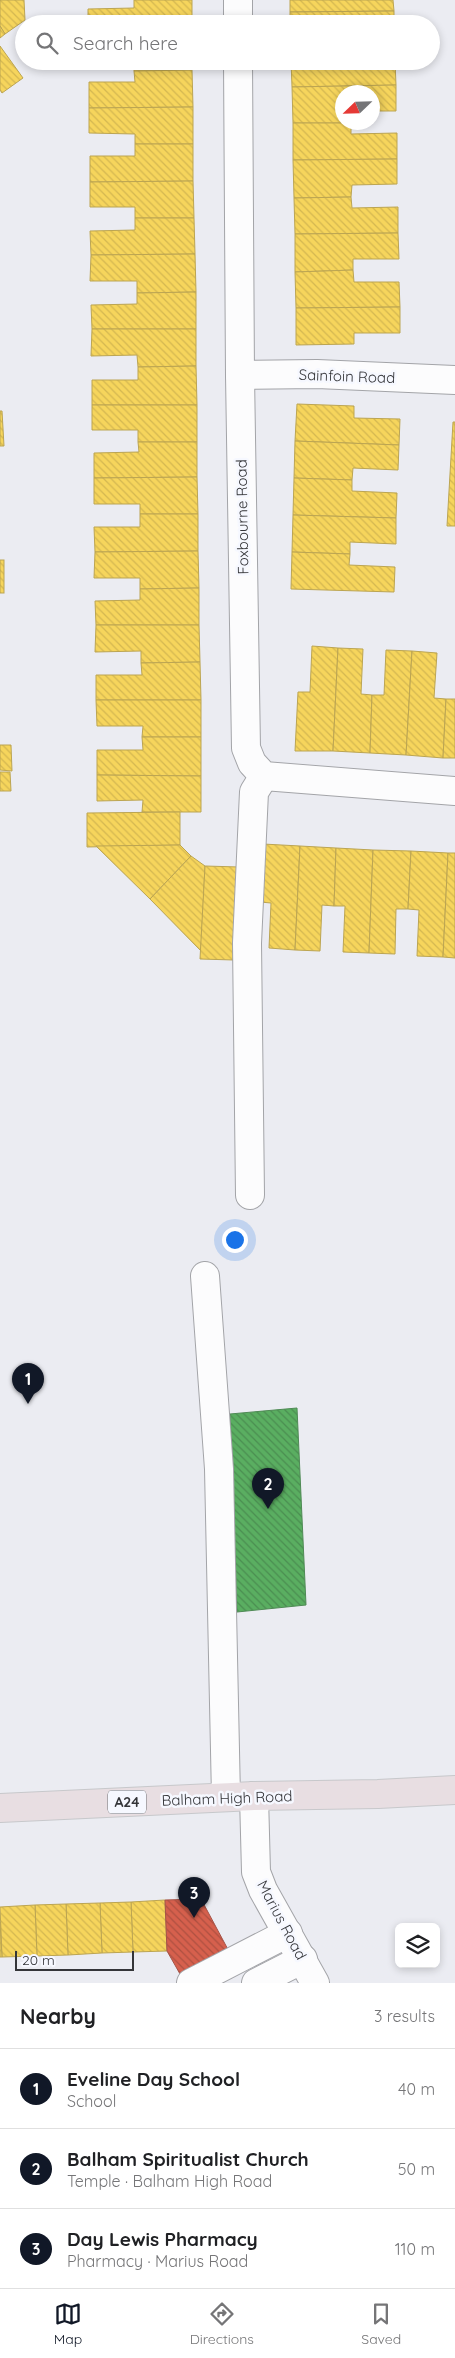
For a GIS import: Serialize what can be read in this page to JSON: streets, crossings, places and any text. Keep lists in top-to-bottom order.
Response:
{
  "streets": {
    "highway": ["Balham High Road", "A24"],
    "street": ["Sainfoin Road", "Foxbourne Road", "Marius Road"]
  },
  "crossings": [
    ["Sainfoin Road", "Foxbourne Road"],
    ["Balham High Road", "Marius Road"]
  ],
  "scale_bar": "20 m",
  "north": "bottom left",
  "page": {
    "search": "Search here",
    "pins": ["1", "2", "3"],
    "scale": "20 m",
    "heading": ["Nearby", "3 results"],
    "list": [
      {
        "mark": "1",
        "name": "Eveline Day School",
        "note": "School",
        "value": "40 m"
      },
      {
        "mark": "2",
        "name": "Balham Spiritualist Church",
        "note": "Temple · Balham High Road",
        "value": "50 m"
      },
      {
        "mark": "3",
        "name": "Day Lewis Pharmacy",
        "note": "Pharmacy · Marius Road",
        "value": "110 m"
      }
    ],
    "nav": ["Map", "Directions", "Saved"]
  }
}
